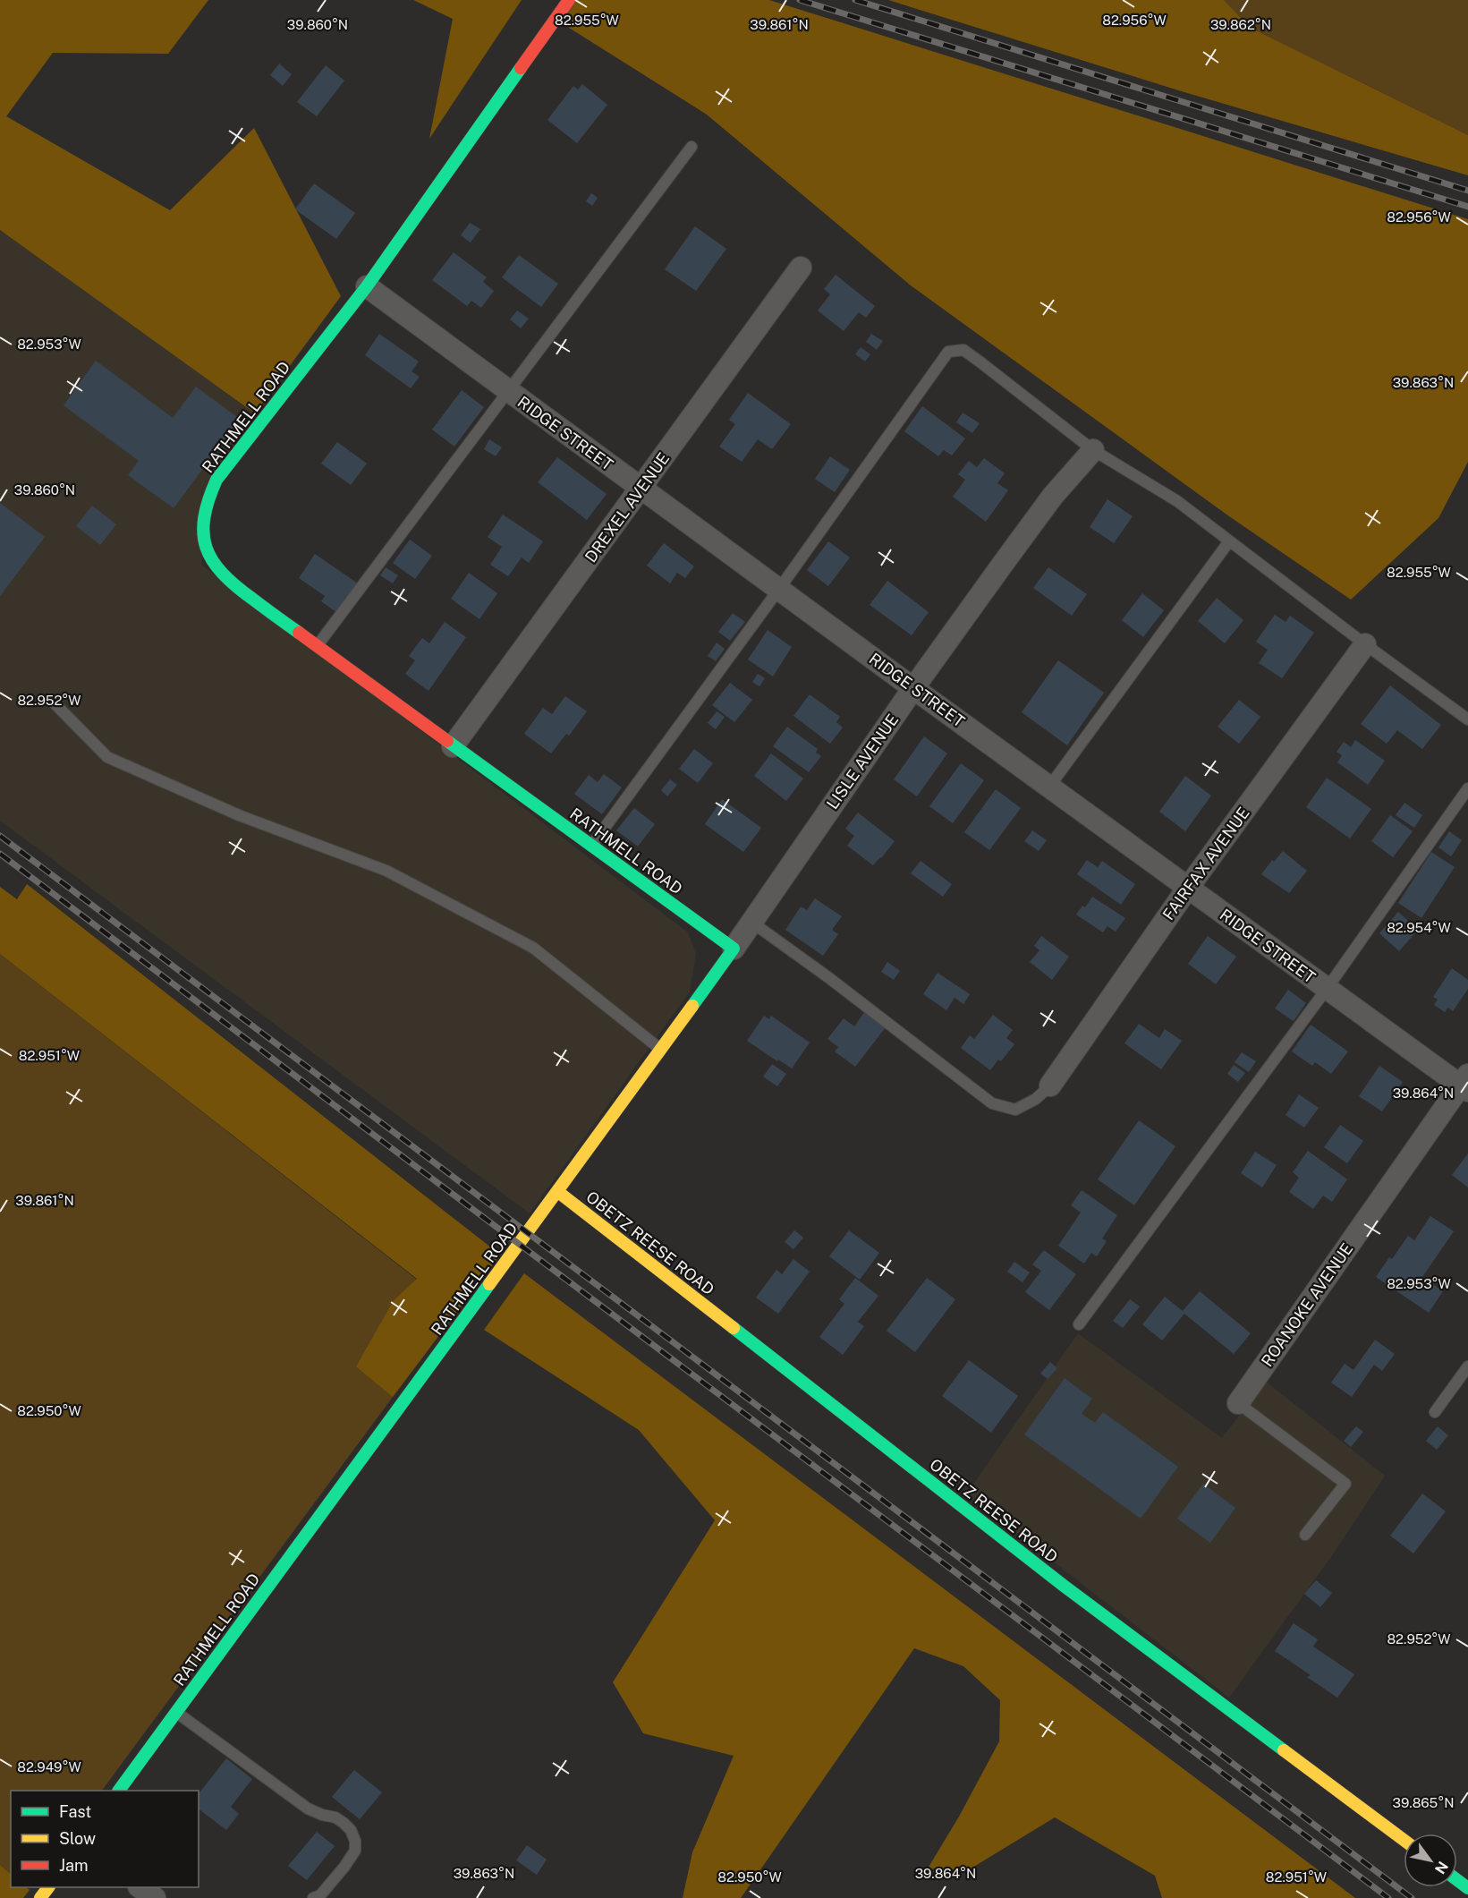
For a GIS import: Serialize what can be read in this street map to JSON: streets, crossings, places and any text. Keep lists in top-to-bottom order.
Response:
{
  "streets": {
    "street": [
      "RATHMELL ROAD",
      "RIDGE STREET",
      "DREXEL AVENUE",
      "LISLE AVENUE",
      "FAIRFAX AVENUE",
      "OBETZ REESE ROAD",
      "ROANOKE AVENUE"
    ]
  },
  "crossings": [
    ["RATHMELL ROAD", "RIDGE STREET"],
    ["RATHMELL ROAD", "DREXEL AVENUE"],
    ["RATHMELL ROAD", "LISLE AVENUE"],
    ["RATHMELL ROAD", "OBETZ REESE ROAD"],
    ["RIDGE STREET", "DREXEL AVENUE"],
    ["RIDGE STREET", "LISLE AVENUE"],
    ["RIDGE STREET", "FAIRFAX AVENUE"],
    ["RIDGE STREET", "ROANOKE AVENUE"]
  ],
  "legend": ["Fast", "Slow", "Jam"],
  "north": "bottom right",
  "coordinates": [
    "82.955°W",
    "82.956°W",
    "39.860°N",
    "39.861°N",
    "39.862°N",
    "82.953°W",
    "39.863°N",
    "82.952°W",
    "82.954°W",
    "82.951°W",
    "39.864°N",
    "82.950°W",
    "82.949°W",
    "39.865°N"
  ]
}
